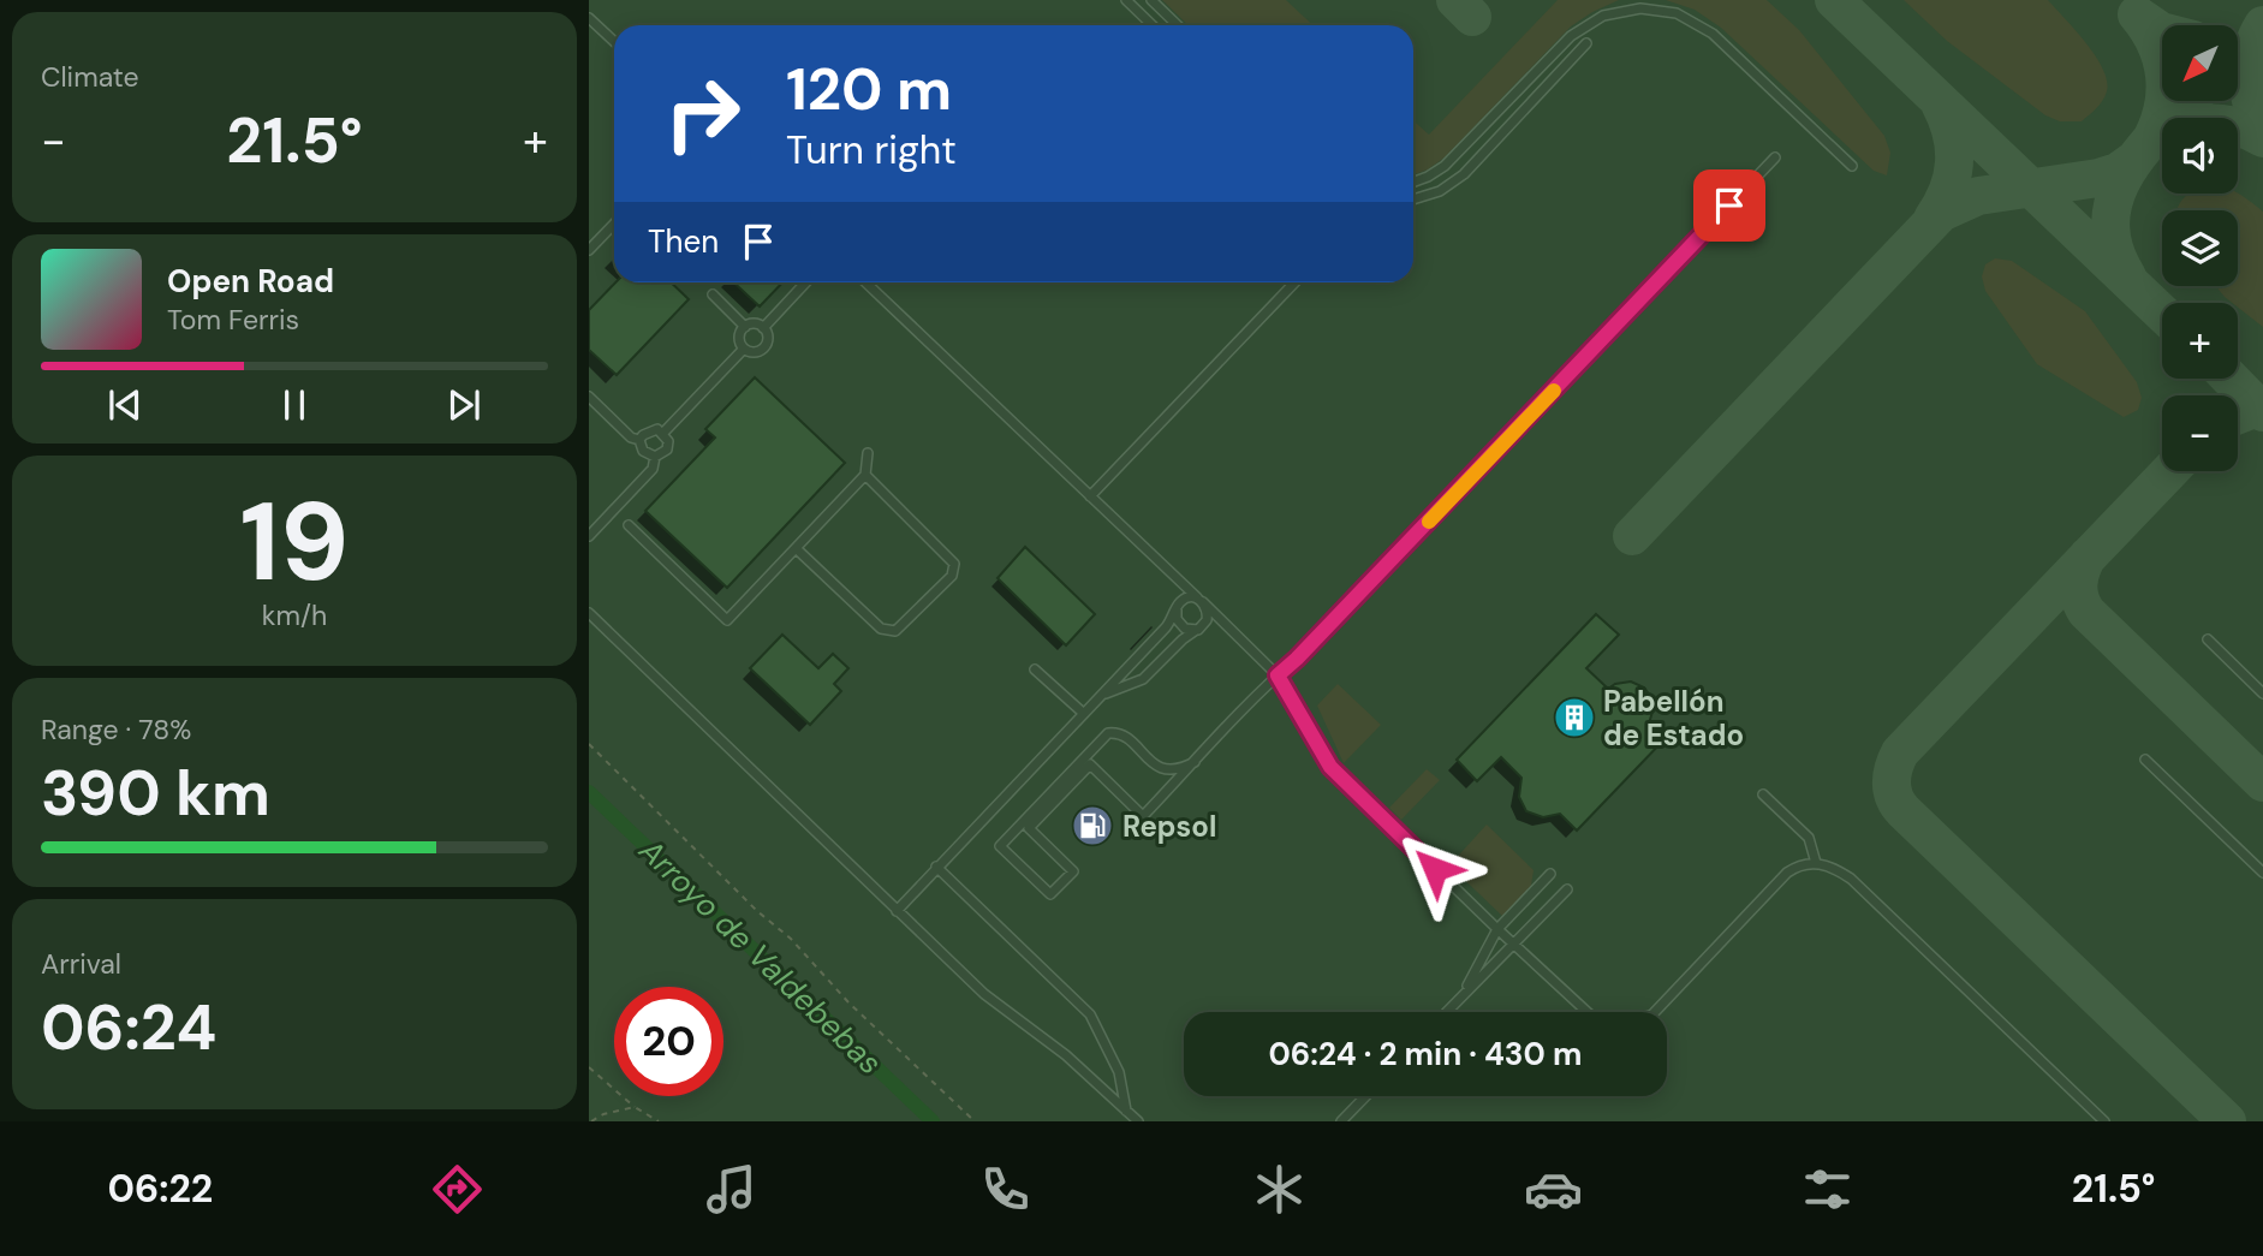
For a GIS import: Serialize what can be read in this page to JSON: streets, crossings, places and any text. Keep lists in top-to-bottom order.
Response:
{
  "water": ["Arroyo de Valdebebas"],
  "places": {
    "building": ["Pabellón de Estado"],
    "fuel station": ["Repsol"]
  },
  "north": "bottom left",
  "page": {
    "tile": [
      "Climate",
      ["19", "km/h"],
      ["Range · 78%", "390 km"],
      ["Arrival", "06:24"]
    ],
    "map_buttons": ["+", "−"],
    "turn": ["120 m", "Turn right"],
    "heat": ["−", "21.5°", "+"],
    "then": "Then",
    "song": ["Open Road", "Tom Ferris"],
    "limit": "20",
    "trip": "06:24 · 2 min · 430 m",
    "tabs": ["06:22", "21.5°"]
  }
}
